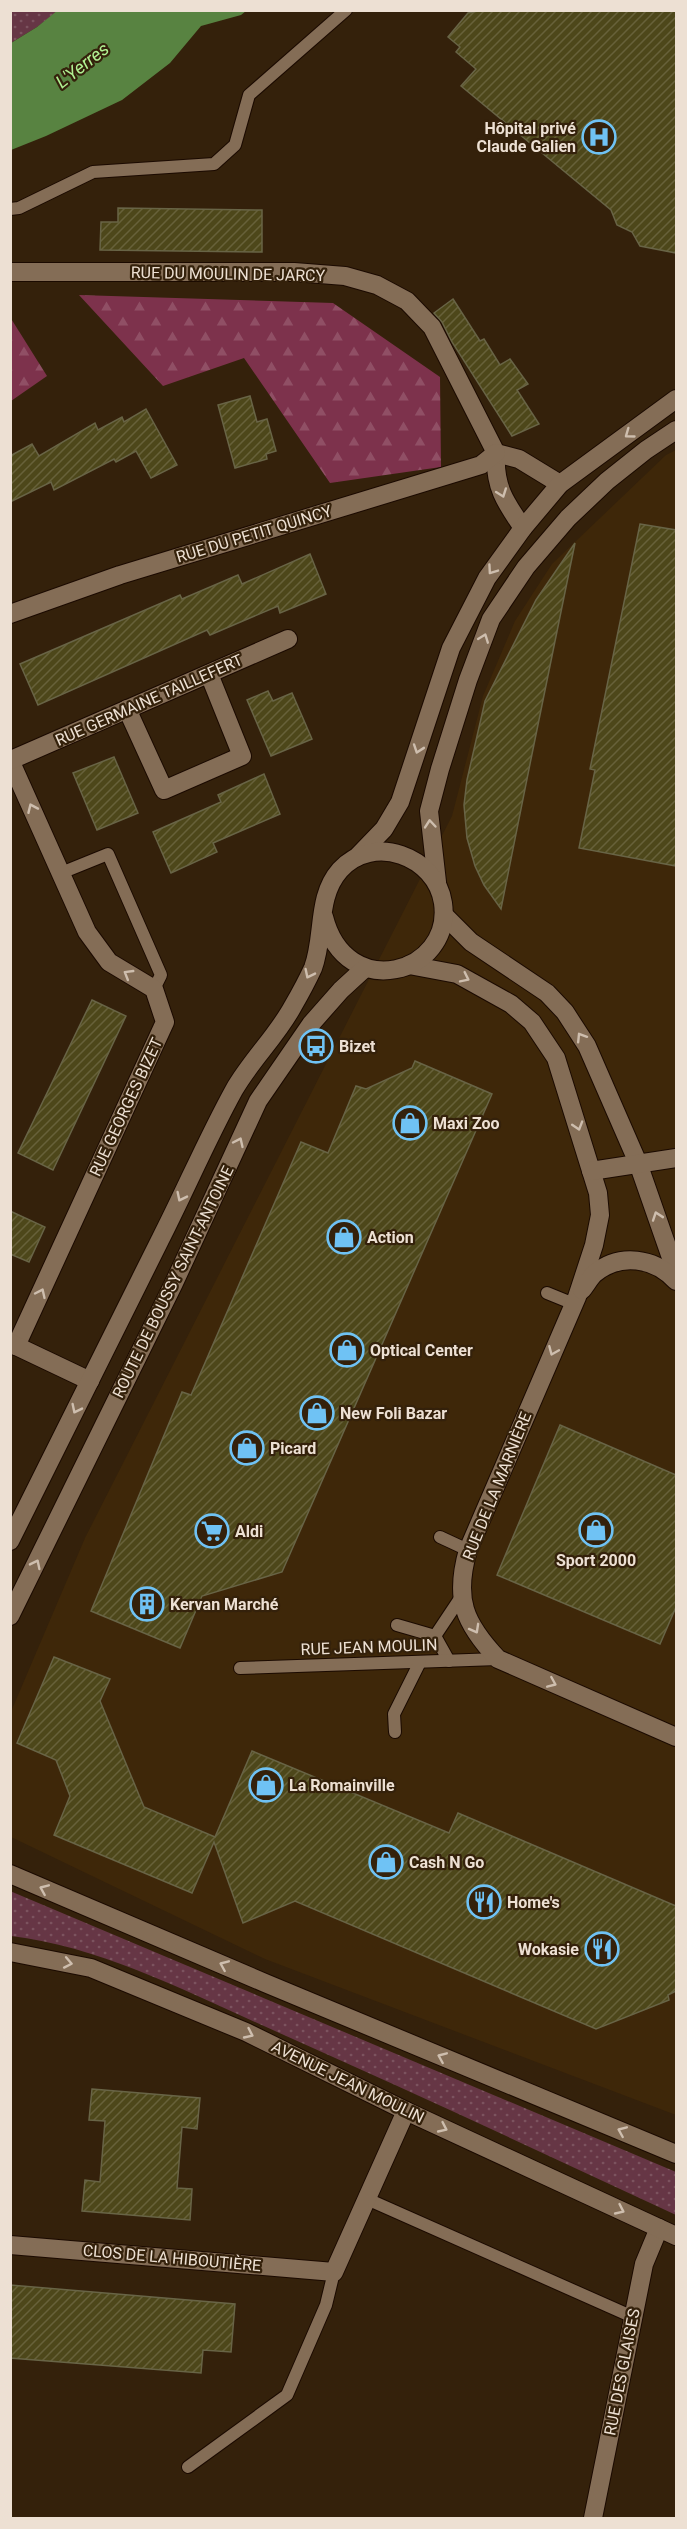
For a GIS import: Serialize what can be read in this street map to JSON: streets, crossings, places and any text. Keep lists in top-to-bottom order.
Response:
{
  "streets": {
    "street": [
      "RUE DU MOULIN DE JARCY",
      "RUE DU PETIT QUINCY",
      "RUE GERMAINE TAILLEFERT",
      "RUE GEORGES BIZET",
      "ROUTE DE BOUSSY SAINT-ANTOINE",
      "RUE DE LA MARNIÈRE",
      "AVENUE JEAN MOULIN",
      "CLOS DE LA HIBOUTIÈRE",
      "RUE DES GLAISES"
    ],
    "lane": ["RUE JEAN MOULIN"]
  },
  "crossings": [
    ["RUE DU MOULIN DE JARCY", "RUE DU PETIT QUINCY"],
    ["ROUTE DE BOUSSY SAINT-ANTOINE", "RUE DE LA MARNIÈRE"],
    ["RUE DE LA MARNIÈRE", "RUE JEAN MOULIN"],
    ["AVENUE JEAN MOULIN", "RUE DES GLAISES"]
  ],
  "one_way": ["RUE GEORGES BIZET"],
  "water": ["L'Yerres"],
  "places": {
    "hospital": ["Hôpital privé Claude Galien"],
    "bus stop": ["Bizet"],
    "shop": [
      "Maxi Zoo",
      "Action",
      "Optical Center",
      "New Foli Bazar",
      "Picard",
      "Sport 2000",
      "La Romainville",
      "Cash N Go"
    ],
    "supermarket": ["Aldi"],
    "building": ["Kervan Marché"],
    "restaurant": ["Home's", "Wokasie"]
  }
}
